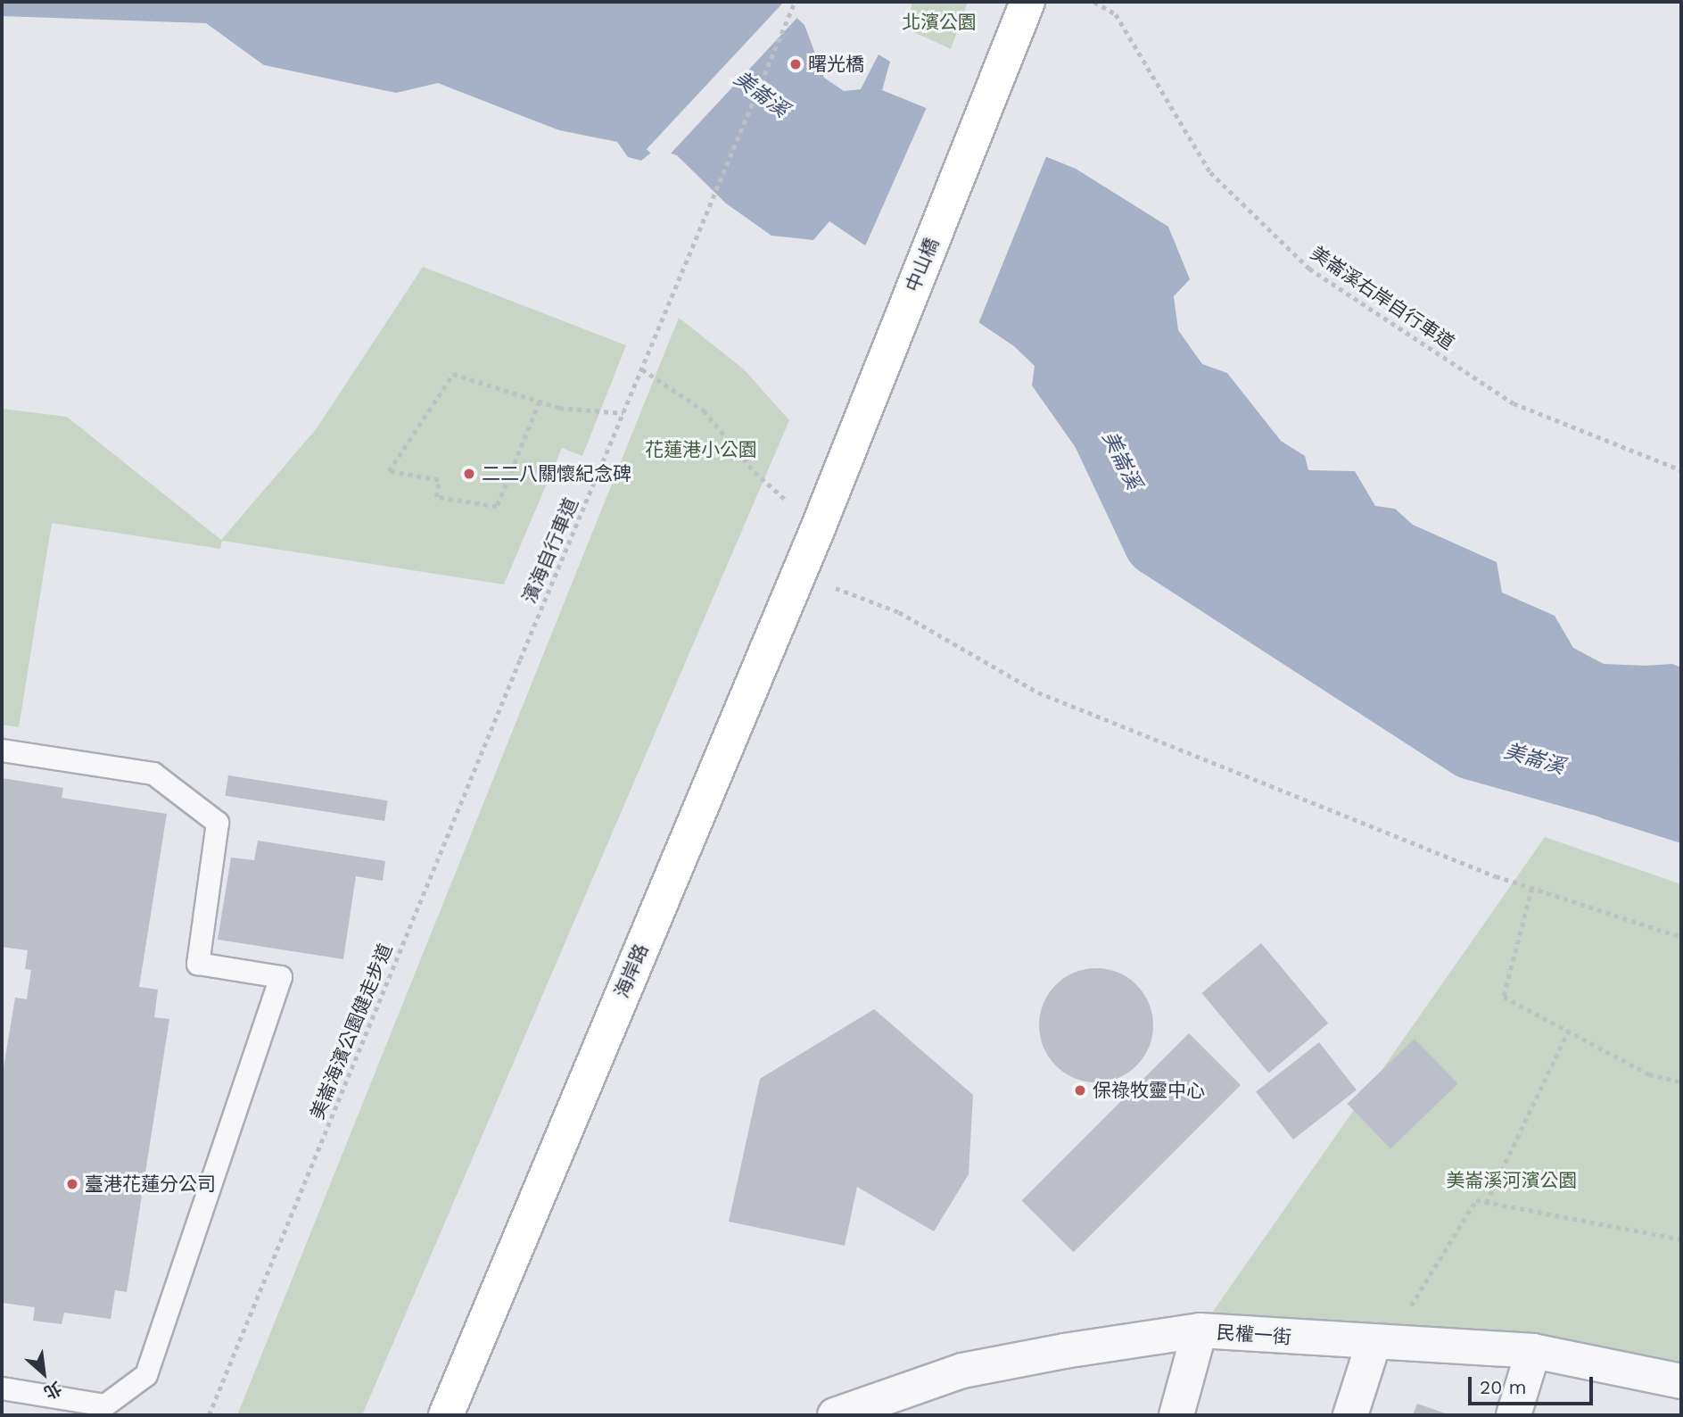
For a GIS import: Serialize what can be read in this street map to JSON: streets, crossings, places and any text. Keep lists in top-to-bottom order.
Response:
{
  "streets": {
    "main road": ["中山橋", "海岸路"],
    "street": ["民權一街"],
    "path": ["美崙溪右岸自行車道", "濱海自行車道", "美崙海濱公園健走步道"]
  },
  "crossings": [
    ["中山橋", "海岸路"],
    ["濱海自行車道", "美崙海濱公園健走步道"]
  ],
  "water": ["美崙溪"],
  "parks": ["北濱公園", "花蓮港小公園", "美崙溪河濱公園"],
  "places": [
    "曙光橋",
    "二二八關懷紀念碑",
    "保祿牧靈中心",
    "臺港花蓮分公司"
  ],
  "scale_bar": "20 m",
  "north": "bottom right"
}
